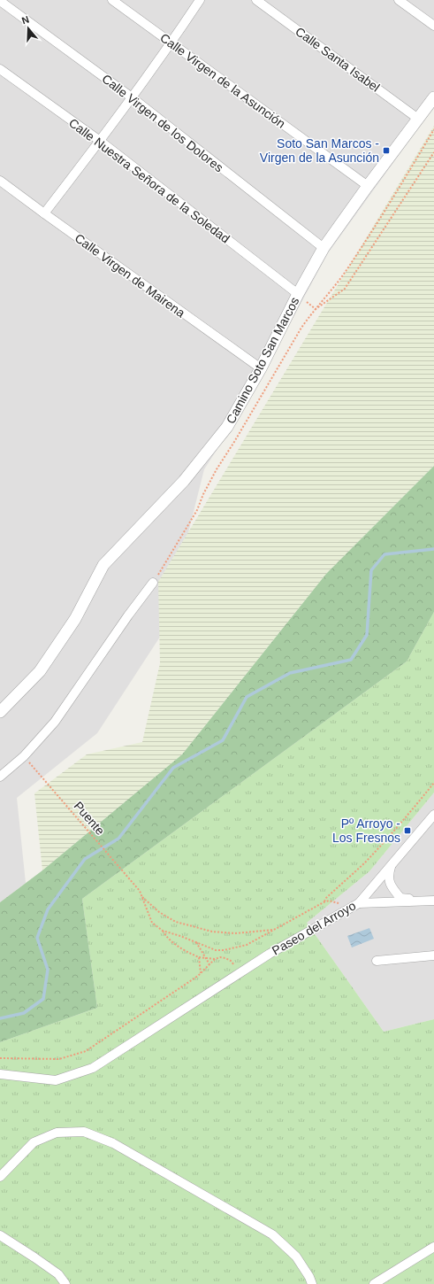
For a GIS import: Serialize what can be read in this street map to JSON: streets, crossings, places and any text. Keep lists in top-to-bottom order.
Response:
{
  "streets": {
    "street": [
      "Calle Santa Isabel",
      "Calle Virgen de la Asunción",
      "Calle Virgen de los Dolores",
      "Calle Nuestra Señora de la Soledad",
      "Calle Virgen de Mairena",
      "Camino Soto San Marcos",
      "Paseo del Arroyo"
    ],
    "path": ["Puente"]
  },
  "crossings": [
    ["Calle Santa Isabel", "Camino Soto San Marcos"],
    ["Calle Virgen de la Asunción", "Camino Soto San Marcos"],
    ["Calle Virgen de los Dolores", "Camino Soto San Marcos"],
    ["Calle Nuestra Señora de la Soledad", "Camino Soto San Marcos"],
    ["Calle Virgen de Mairena", "Camino Soto San Marcos"]
  ],
  "places": {
    "transit": ["Soto San Marcos - Virgen de la Asunción", "Pº Arroyo - Los Fresnos"]
  },
  "north": "top"
}
